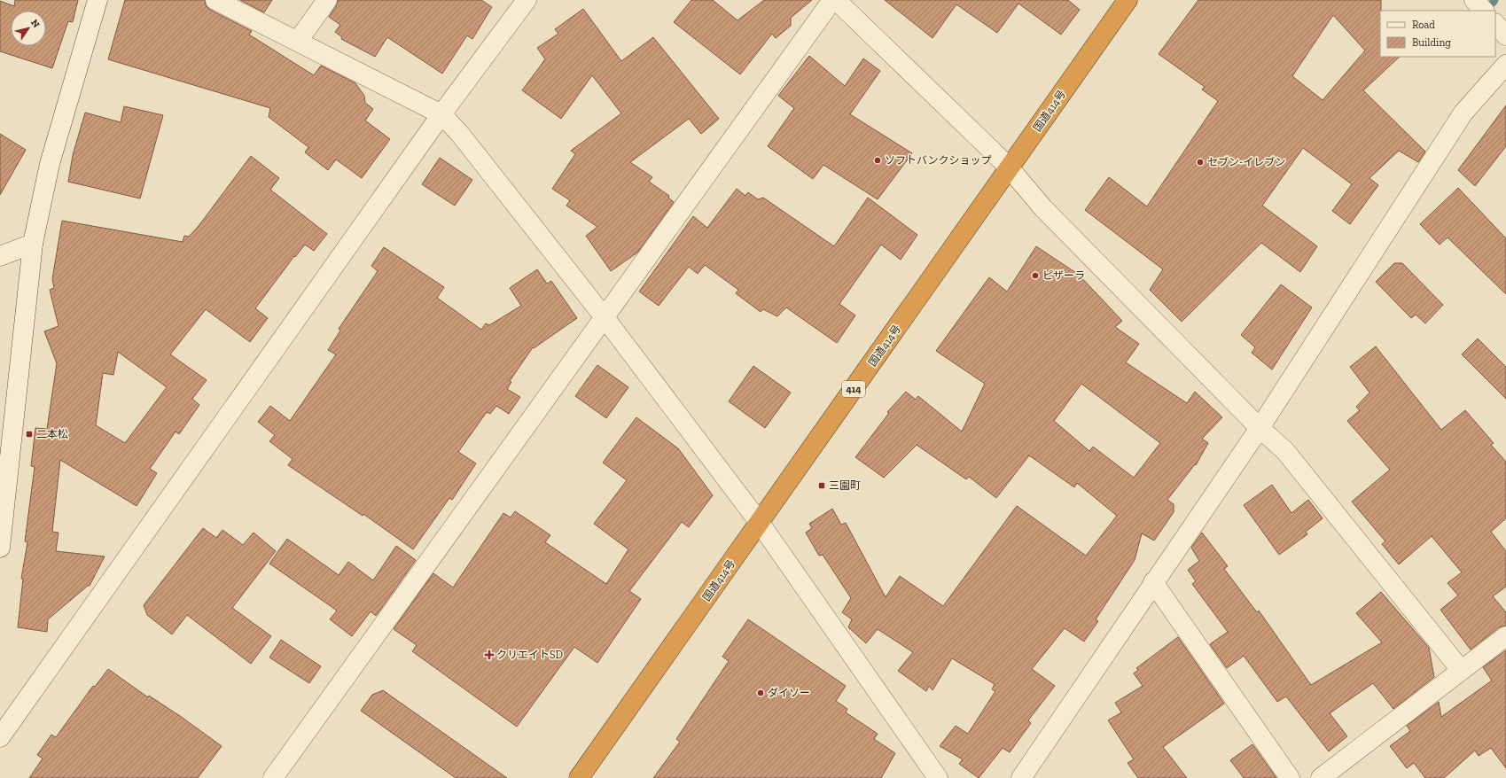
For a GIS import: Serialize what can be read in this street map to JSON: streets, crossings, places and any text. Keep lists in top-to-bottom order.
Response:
{
  "streets": {
    "highway": ["国道414号", "414"]
  },
  "places": {
    "other": [
      "ソフトバンクショップ",
      "セブン-イレブン",
      "ピザーラ",
      "ダイソー"
    ],
    "transit": ["二本松", "三園町"],
    "health": ["クリエイトSD"]
  },
  "legend": ["Road", "Building"],
  "north": "top right"
}
